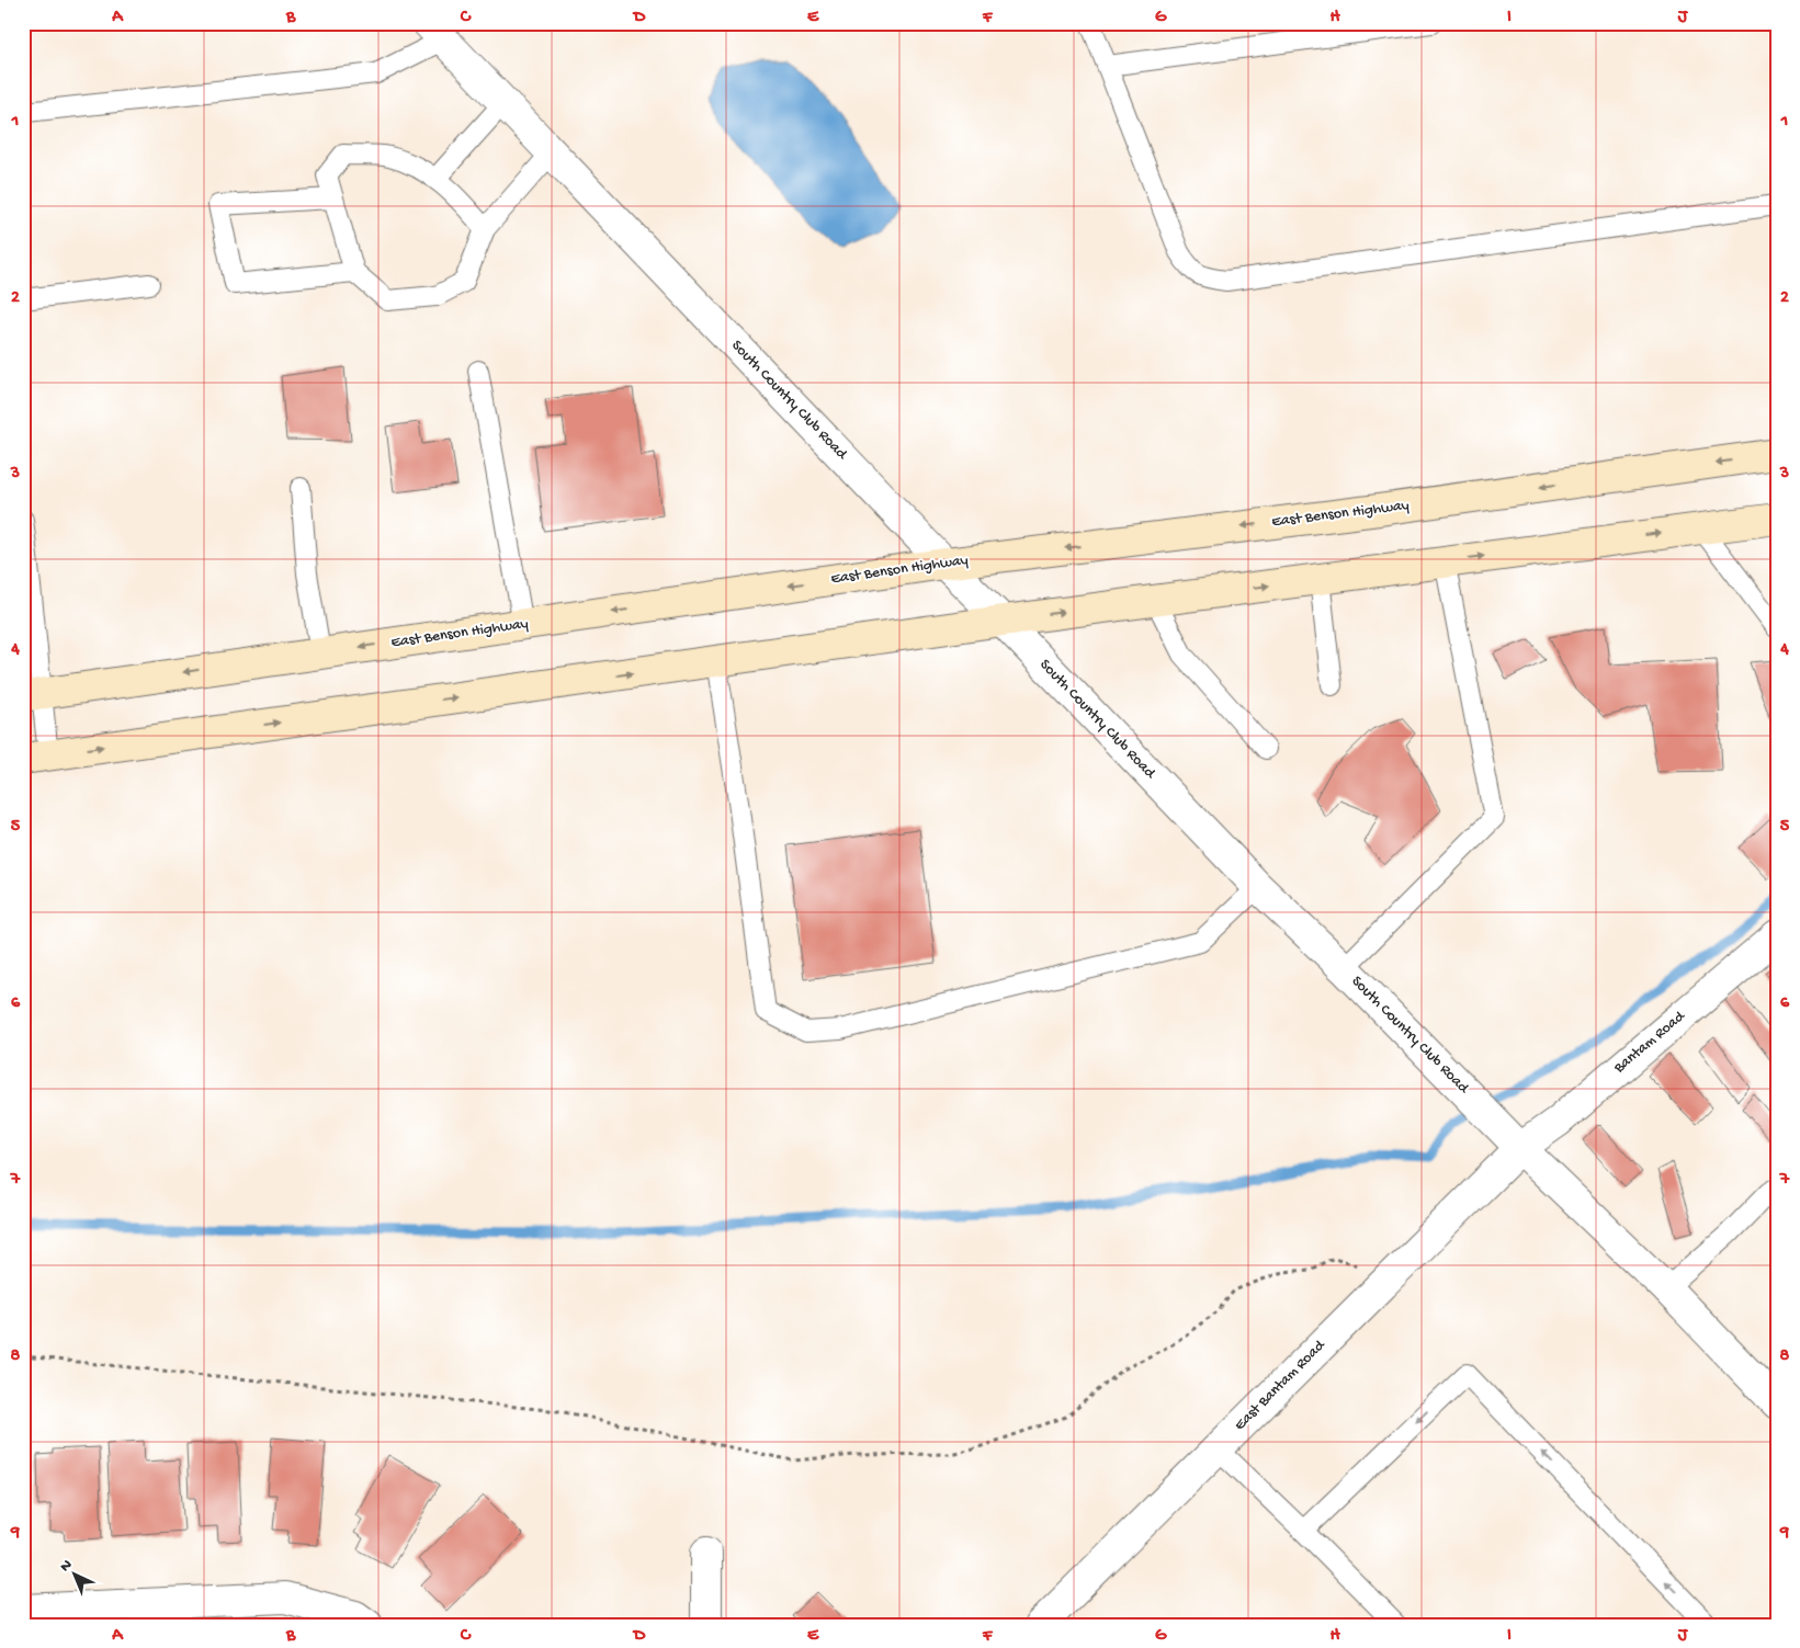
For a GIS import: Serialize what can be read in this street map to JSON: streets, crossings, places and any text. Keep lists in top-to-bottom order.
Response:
{
  "streets": {
    "main road": ["East Benson Highway"],
    "street": ["South Country Club Road", "Bantam Road", "East Bantam Road"]
  },
  "crossings": [
    ["South Country Club Road", "East Benson Highway"],
    ["South Country Club Road", "Bantam Road"],
    ["South Country Club Road", "East Bantam Road"],
    ["Bantam Road", "East Bantam Road"]
  ],
  "north": "top left",
  "grid": {
    "columns": [
      "A",
      "B",
      "C",
      "D",
      "E",
      "F",
      "G",
      "H",
      "I",
      "J"
    ],
    "rows": [
      "1",
      "2",
      "3",
      "4",
      "5",
      "6",
      "7",
      "8",
      "9"
    ]
  }
}
